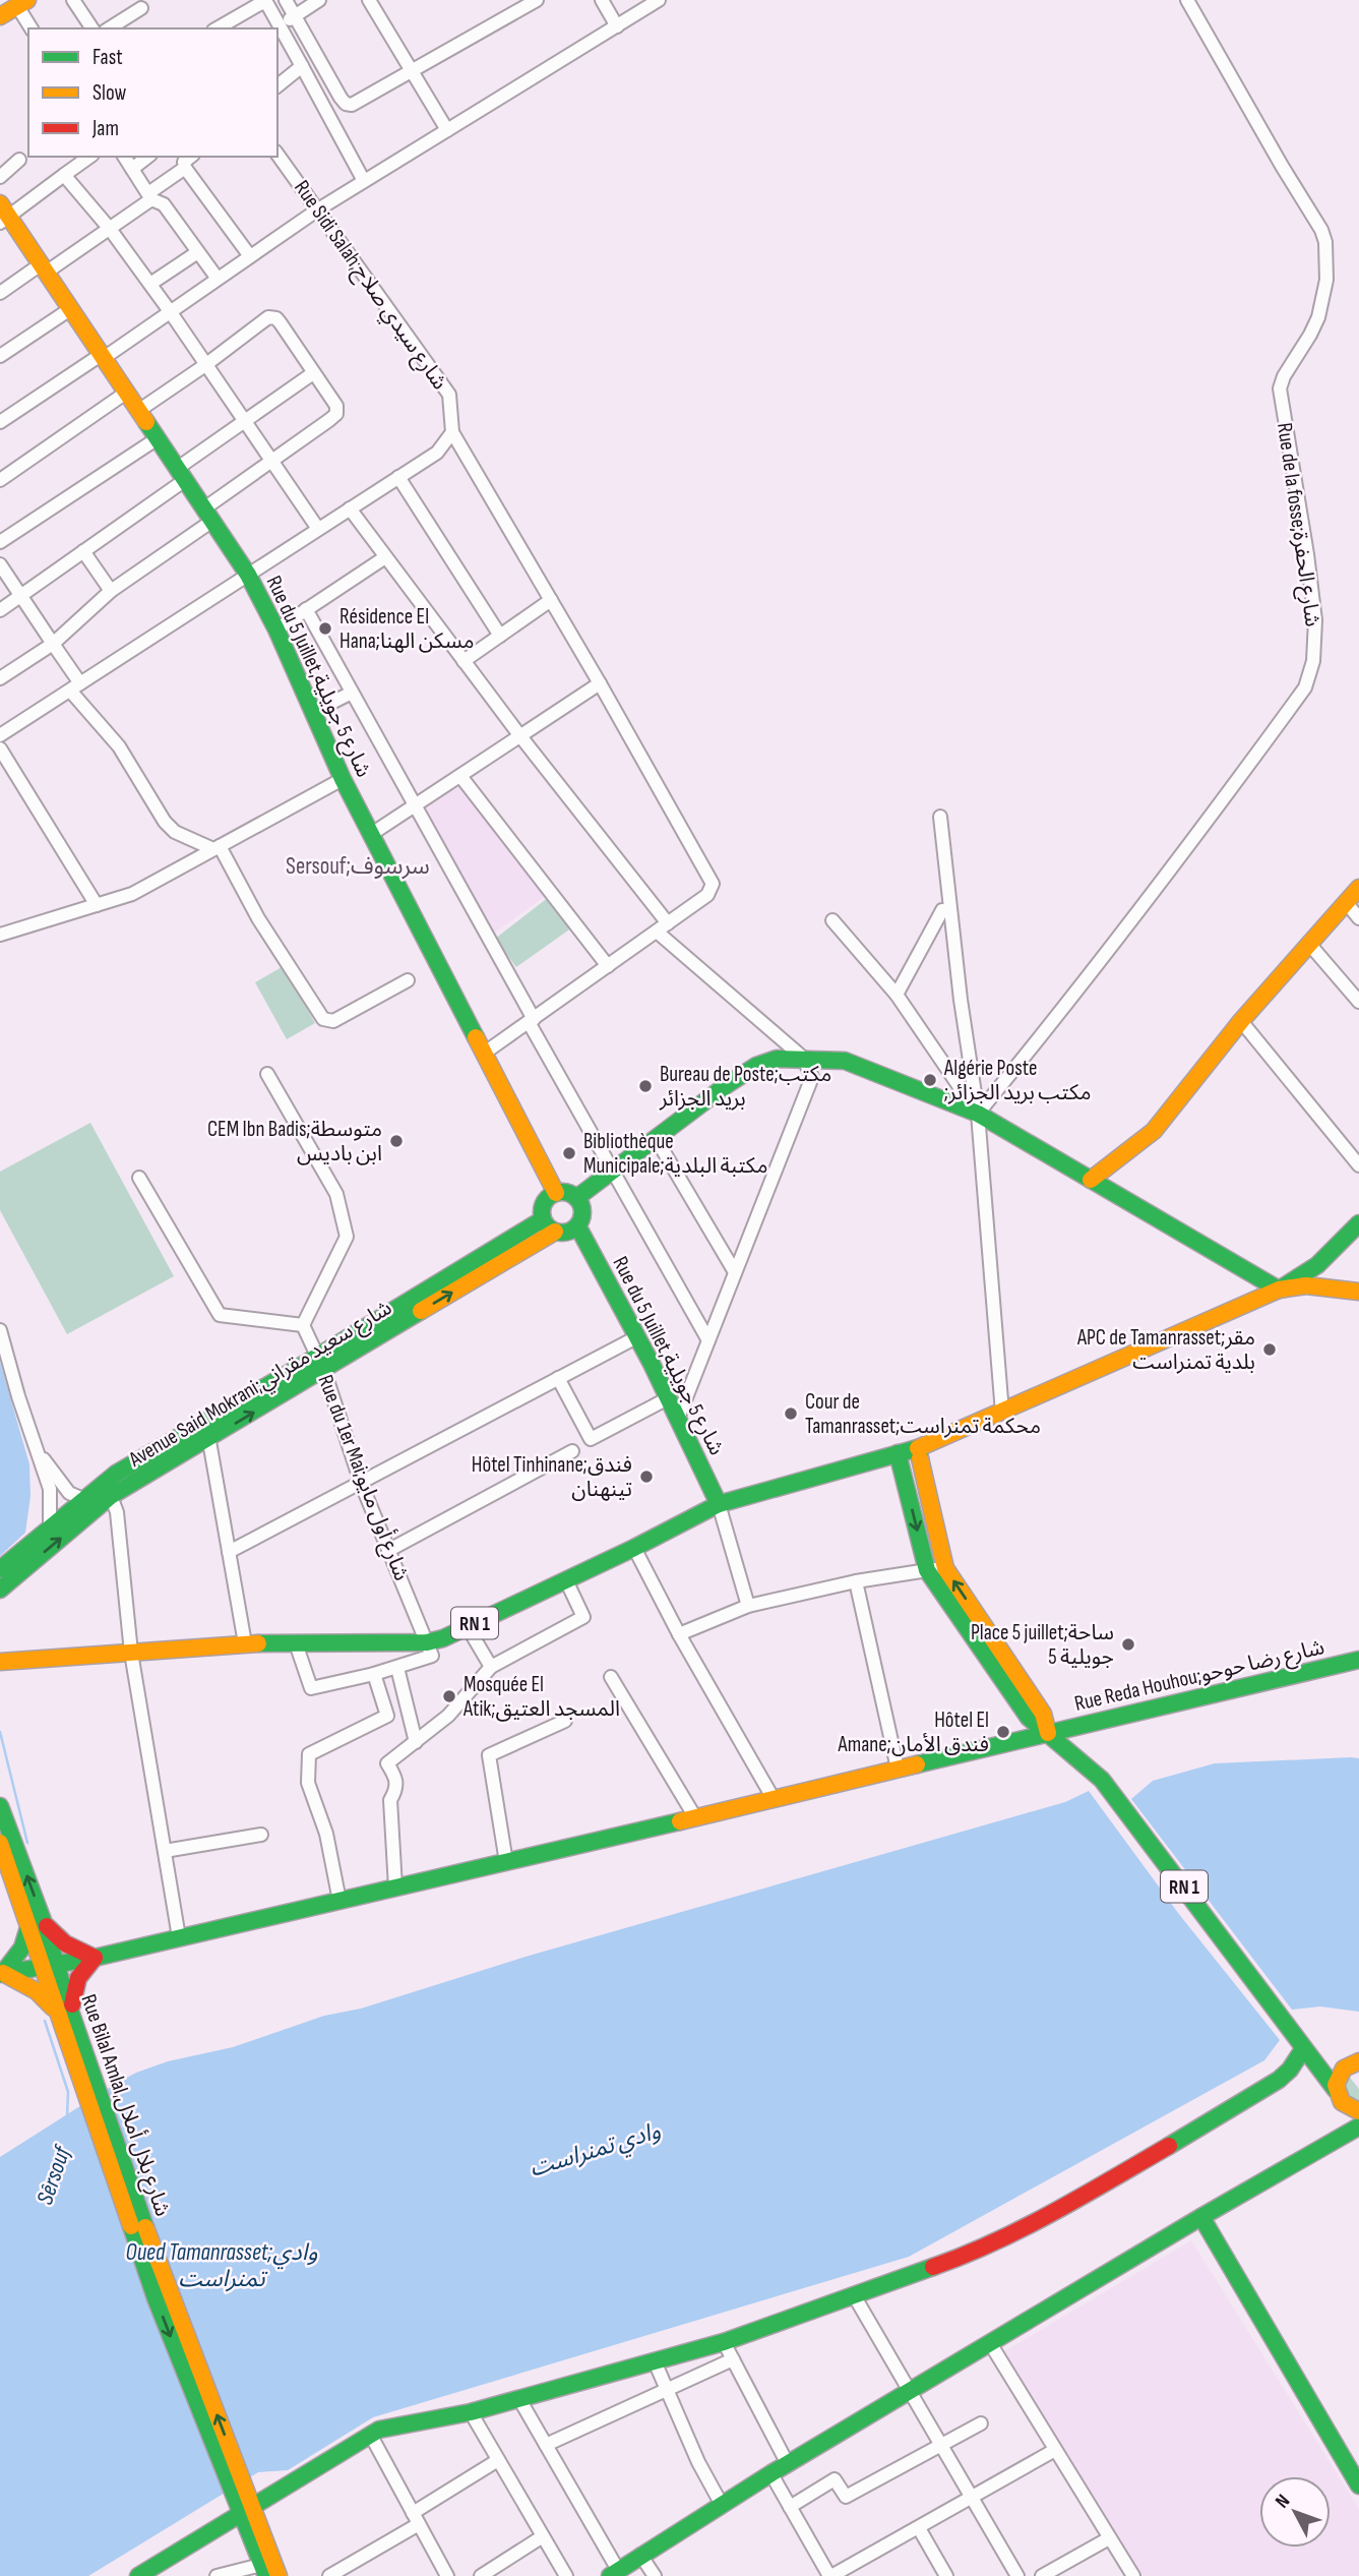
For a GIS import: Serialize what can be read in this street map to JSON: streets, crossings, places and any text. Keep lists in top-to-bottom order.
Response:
{
  "streets": {
    "street": [
      "Rue Sidi Salah;شارع سيدي صلاح",
      "Rue de la fosse;شارع الحفرة",
      "Rue du 5 Juillet,شارع 5 جويلية",
      "Avenue Said Mokrani;شارع سعيد مقراني",
      "Rue du 1er Mai;شارع أول مايو",
      "RN 1",
      "Rue Reda Houhou;شارع رضا حوحو",
      "Rue Bilal Amlal,شارع بلال أملال"
    ]
  },
  "crossings": [
    ["Rue du 5 Juillet,شارع 5 جويلية", "Avenue Said Mokrani;شارع سعيد مقراني"],
    ["Rue du 5 Juillet,شارع 5 جويلية", "RN 1"],
    ["Avenue Said Mokrani;شارع سعيد مقراني", "Rue du 1er Mai;شارع أول مايو"],
    ["Rue du 1er Mai;شارع أول مايو", "RN 1"],
    ["RN 1", "Rue Reda Houhou;شارع رضا حوحو"],
    ["Rue Reda Houhou;شارع رضا حوحو", "Rue Bilal Amlal,شارع بلال أملال"]
  ],
  "districts": ["Sersouf;سرسوف"],
  "water": ["وادي تمنراست", "Sêrsouf", "Oued Tamanrasset;وادي تمنراست"],
  "places": [
    "Résidence El Hana;مسكن الهنا",
    "Algérie Poste ;مكتب بريد الجزائر",
    "Bureau de Poste;مكتب بريد الجزائر",
    "CEM Ibn Badis;متوسطة ابن باديس",
    "Bibliothèque Municipale;مكتبة البلدية",
    "APC de Tamanrasset;مقر بلدية تمنراست",
    "Cour de Tamanrasset;محكمة تمنراست",
    "Hôtel Tinhinane;فندق تينهنان",
    "Place 5 juillet;ساحة 5 جويلية",
    "Mosquée El Atik;المسجد العتيق",
    "Hôtel El Amane;فندق الأمان"
  ],
  "legend": ["Fast", "Slow", "Jam"],
  "north": "top left"
}
